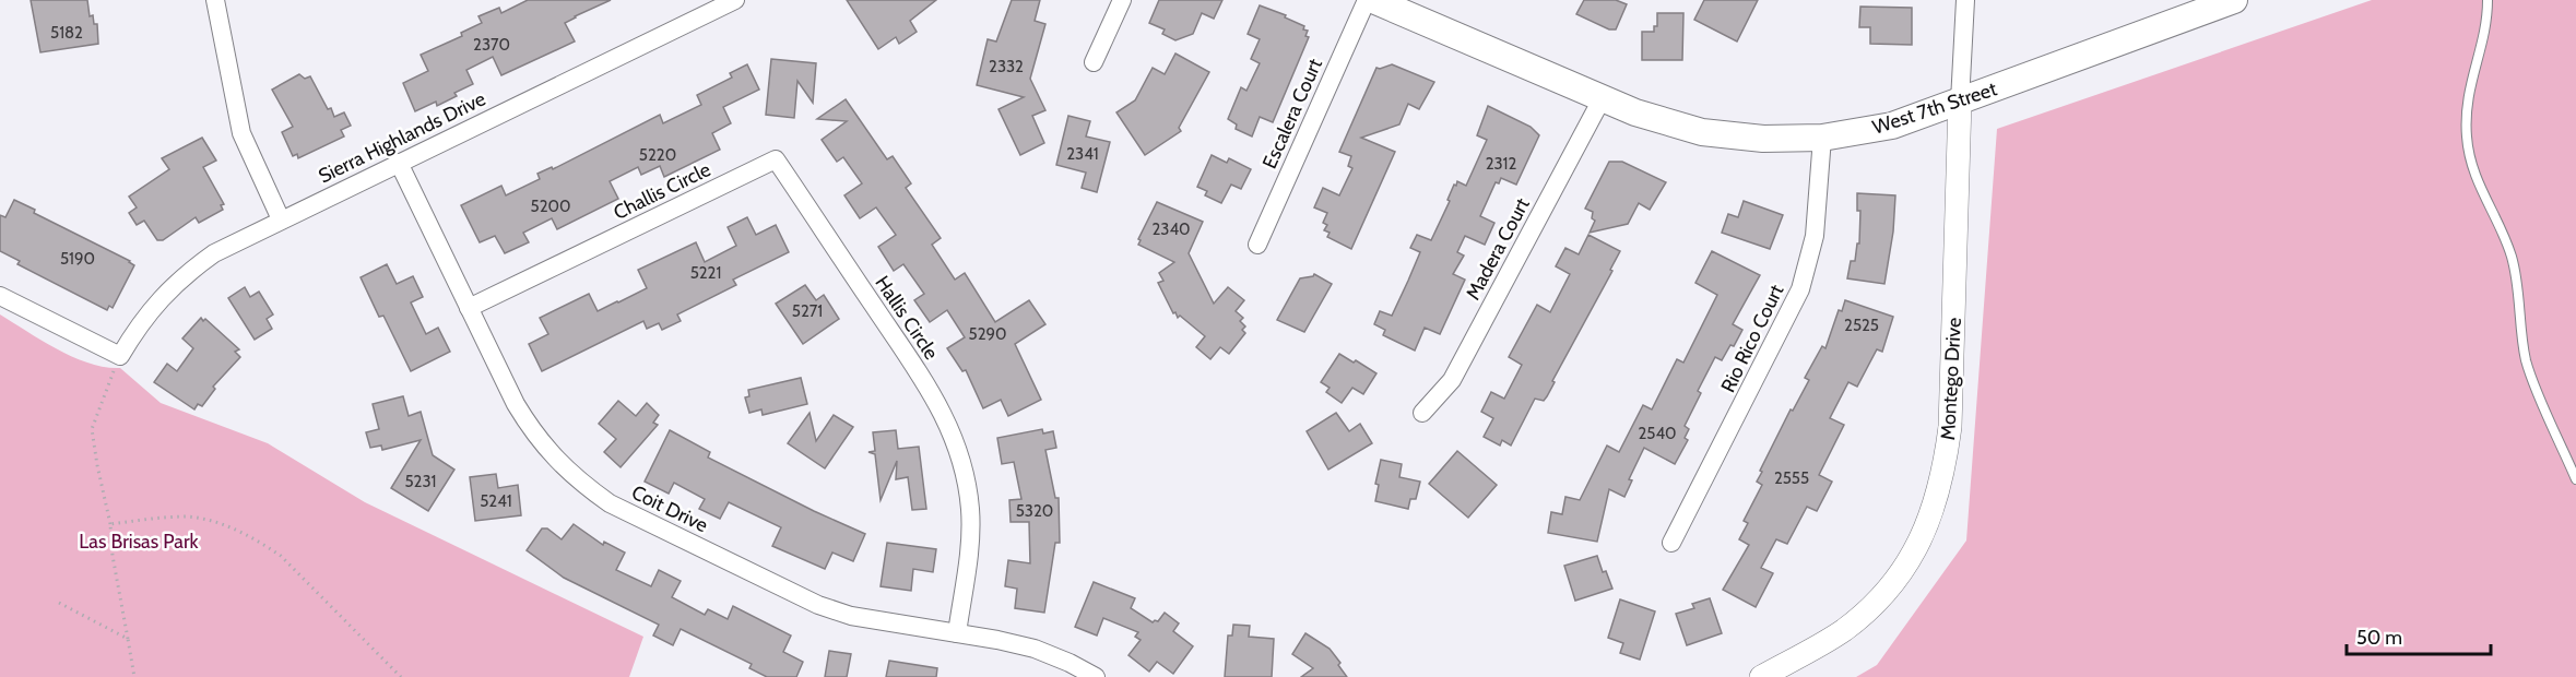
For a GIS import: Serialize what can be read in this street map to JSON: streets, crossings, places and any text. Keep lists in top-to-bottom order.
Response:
{
  "streets": {
    "main road": ["West 7th Street"],
    "street": [
      "Escalera Court",
      "Sierra Highlands Drive",
      "Challis Circle",
      "Madera Court",
      "Hallis Circle",
      "Rio Rico Court",
      "Montego Drive",
      "Coit Drive"
    ]
  },
  "crossings": [
    ["West 7th Street", "Madera Court"],
    ["West 7th Street", "Rio Rico Court"],
    ["West 7th Street", "Montego Drive"],
    ["Sierra Highlands Drive", "Coit Drive"],
    ["Challis Circle", "Hallis Circle"],
    ["Challis Circle", "Coit Drive"],
    ["Hallis Circle", "Coit Drive"]
  ],
  "parks": ["Las Brisas Park"],
  "house_numbers": [
    "5182",
    "2370",
    "2332",
    "2341",
    "5220",
    "2312",
    "5200",
    "2340",
    "5190",
    "5221",
    "5271",
    "2525",
    "5290",
    "2540",
    "2555",
    "5231",
    "5241",
    "5320"
  ],
  "scale_bar": "50 m"
}
